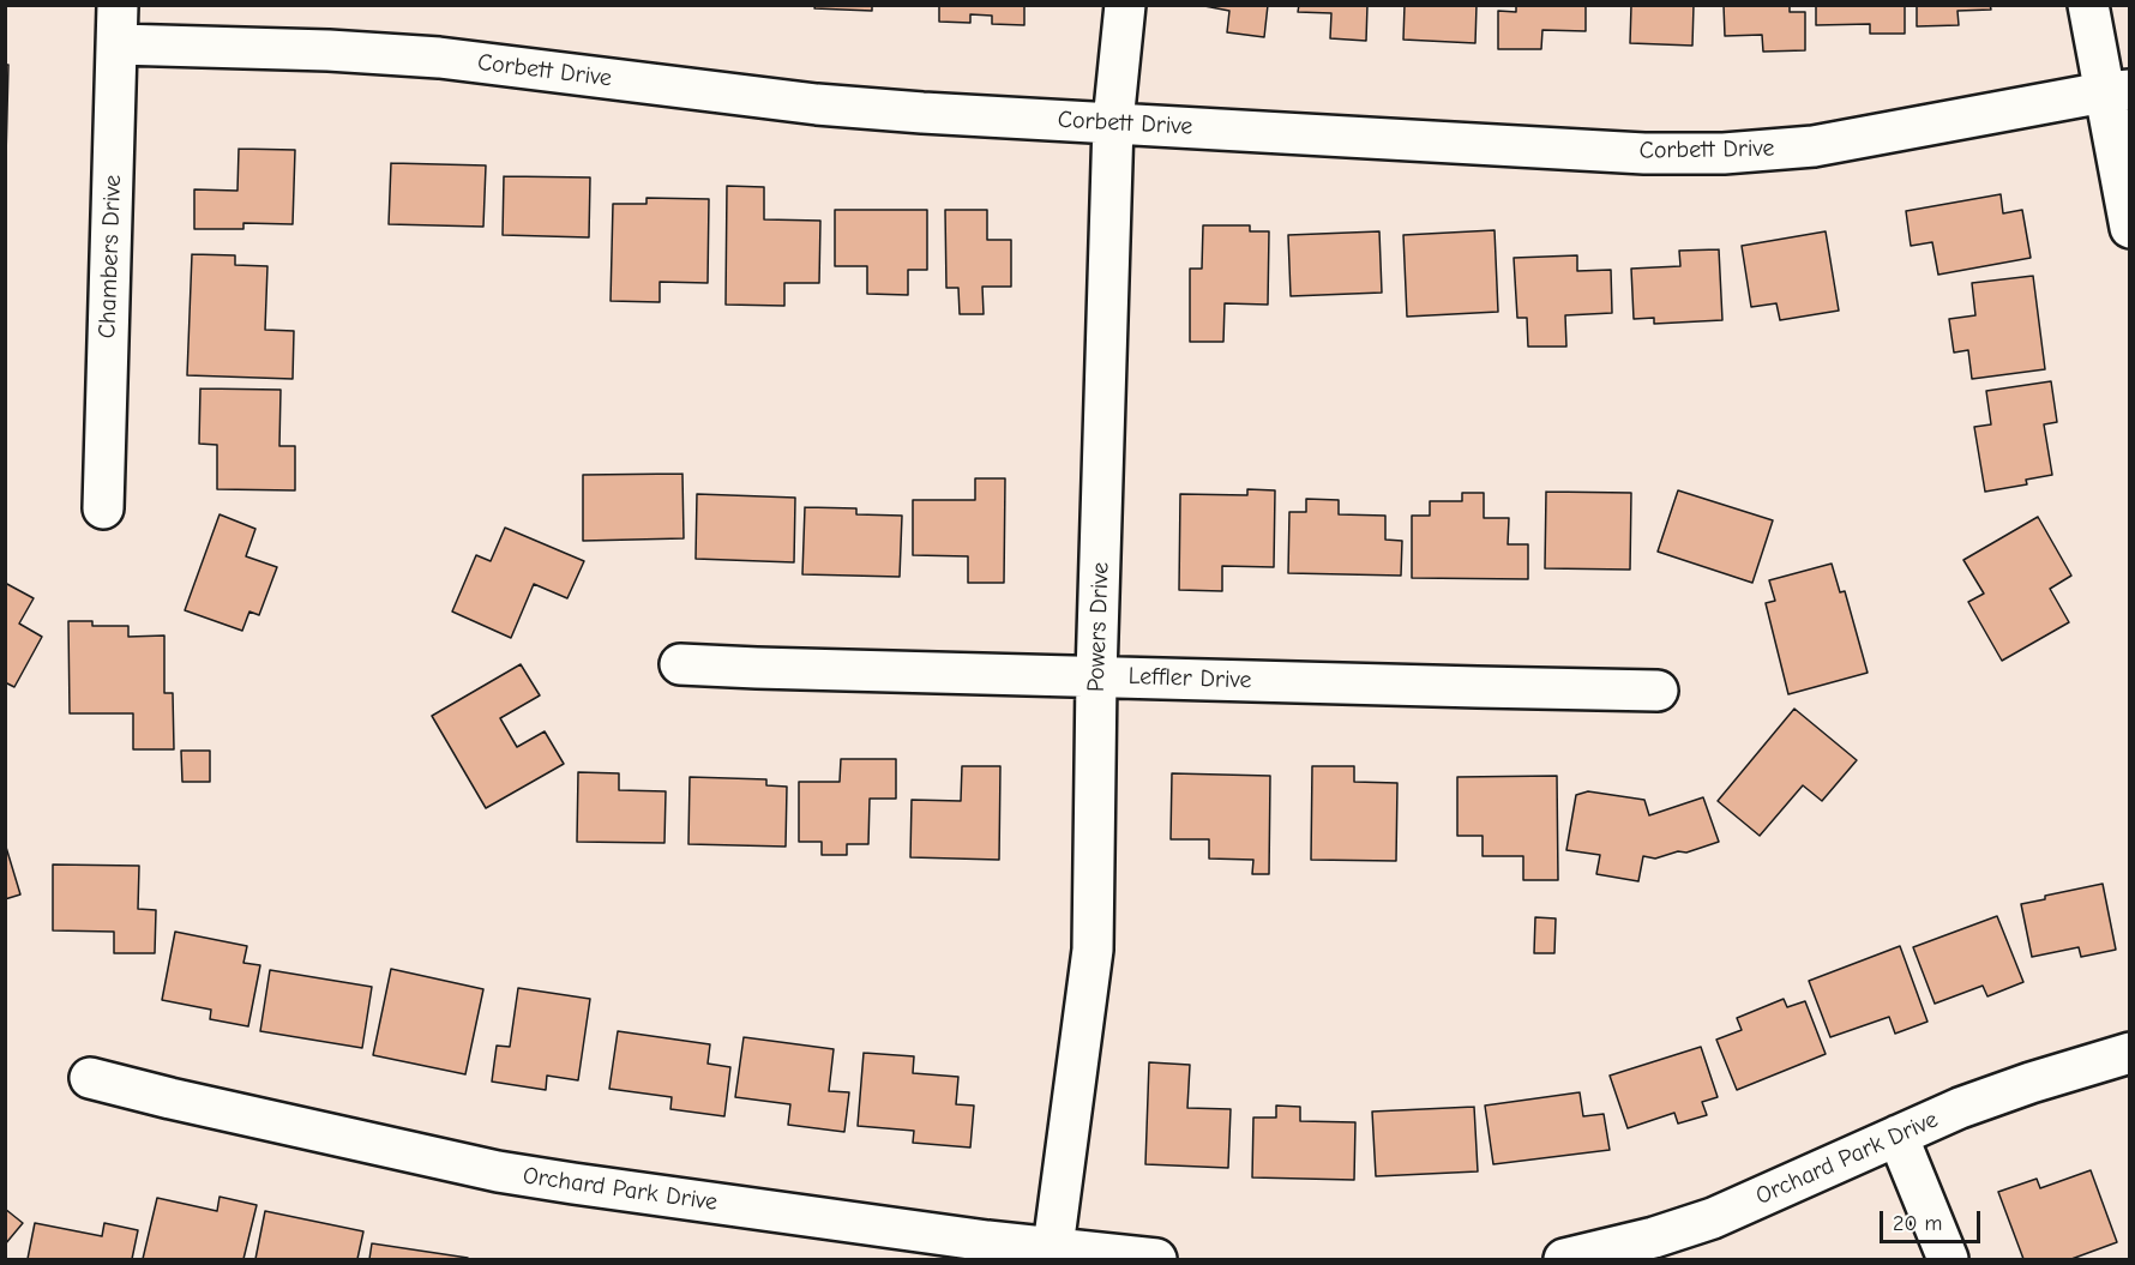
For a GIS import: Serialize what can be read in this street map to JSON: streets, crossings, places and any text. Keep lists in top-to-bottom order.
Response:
{
  "streets": {
    "street": [
      "Corbett Drive",
      "Chambers Drive",
      "Powers Drive",
      "Leffler Drive",
      "Orchard Park Drive"
    ]
  },
  "crossings": [
    ["Corbett Drive", "Chambers Drive"],
    ["Corbett Drive", "Powers Drive"],
    ["Powers Drive", "Leffler Drive"],
    ["Powers Drive", "Orchard Park Drive"]
  ],
  "scale_bar": "20 m"
}
